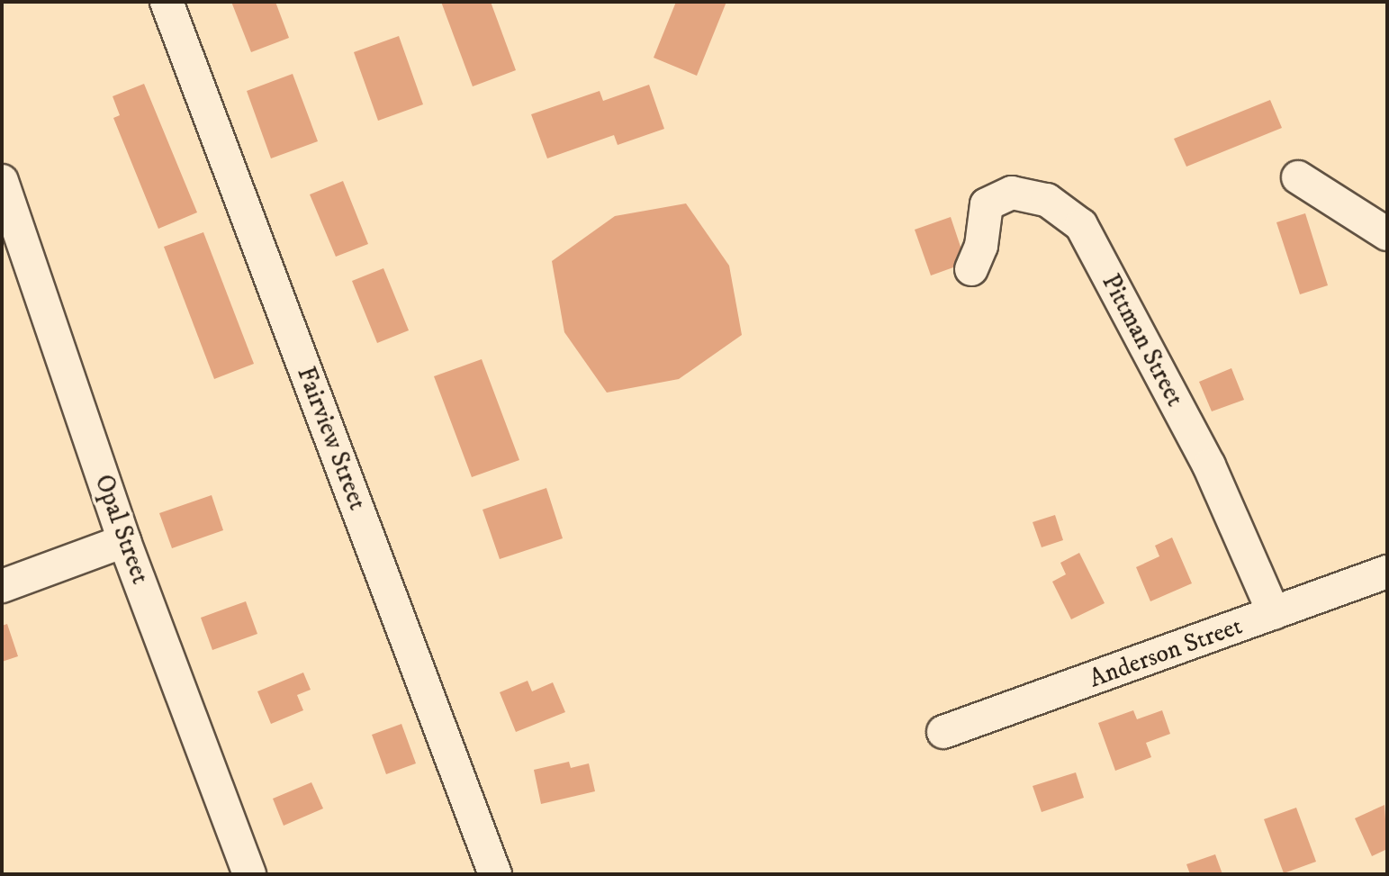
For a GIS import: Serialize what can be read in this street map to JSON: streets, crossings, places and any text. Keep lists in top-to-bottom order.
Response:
{
  "streets": {
    "street": [
      "Pittman Street",
      "Fairview Street",
      "Opal Street",
      "Anderson Street"
    ]
  },
  "crossings": [
    ["Pittman Street", "Anderson Street"]
  ]
}
